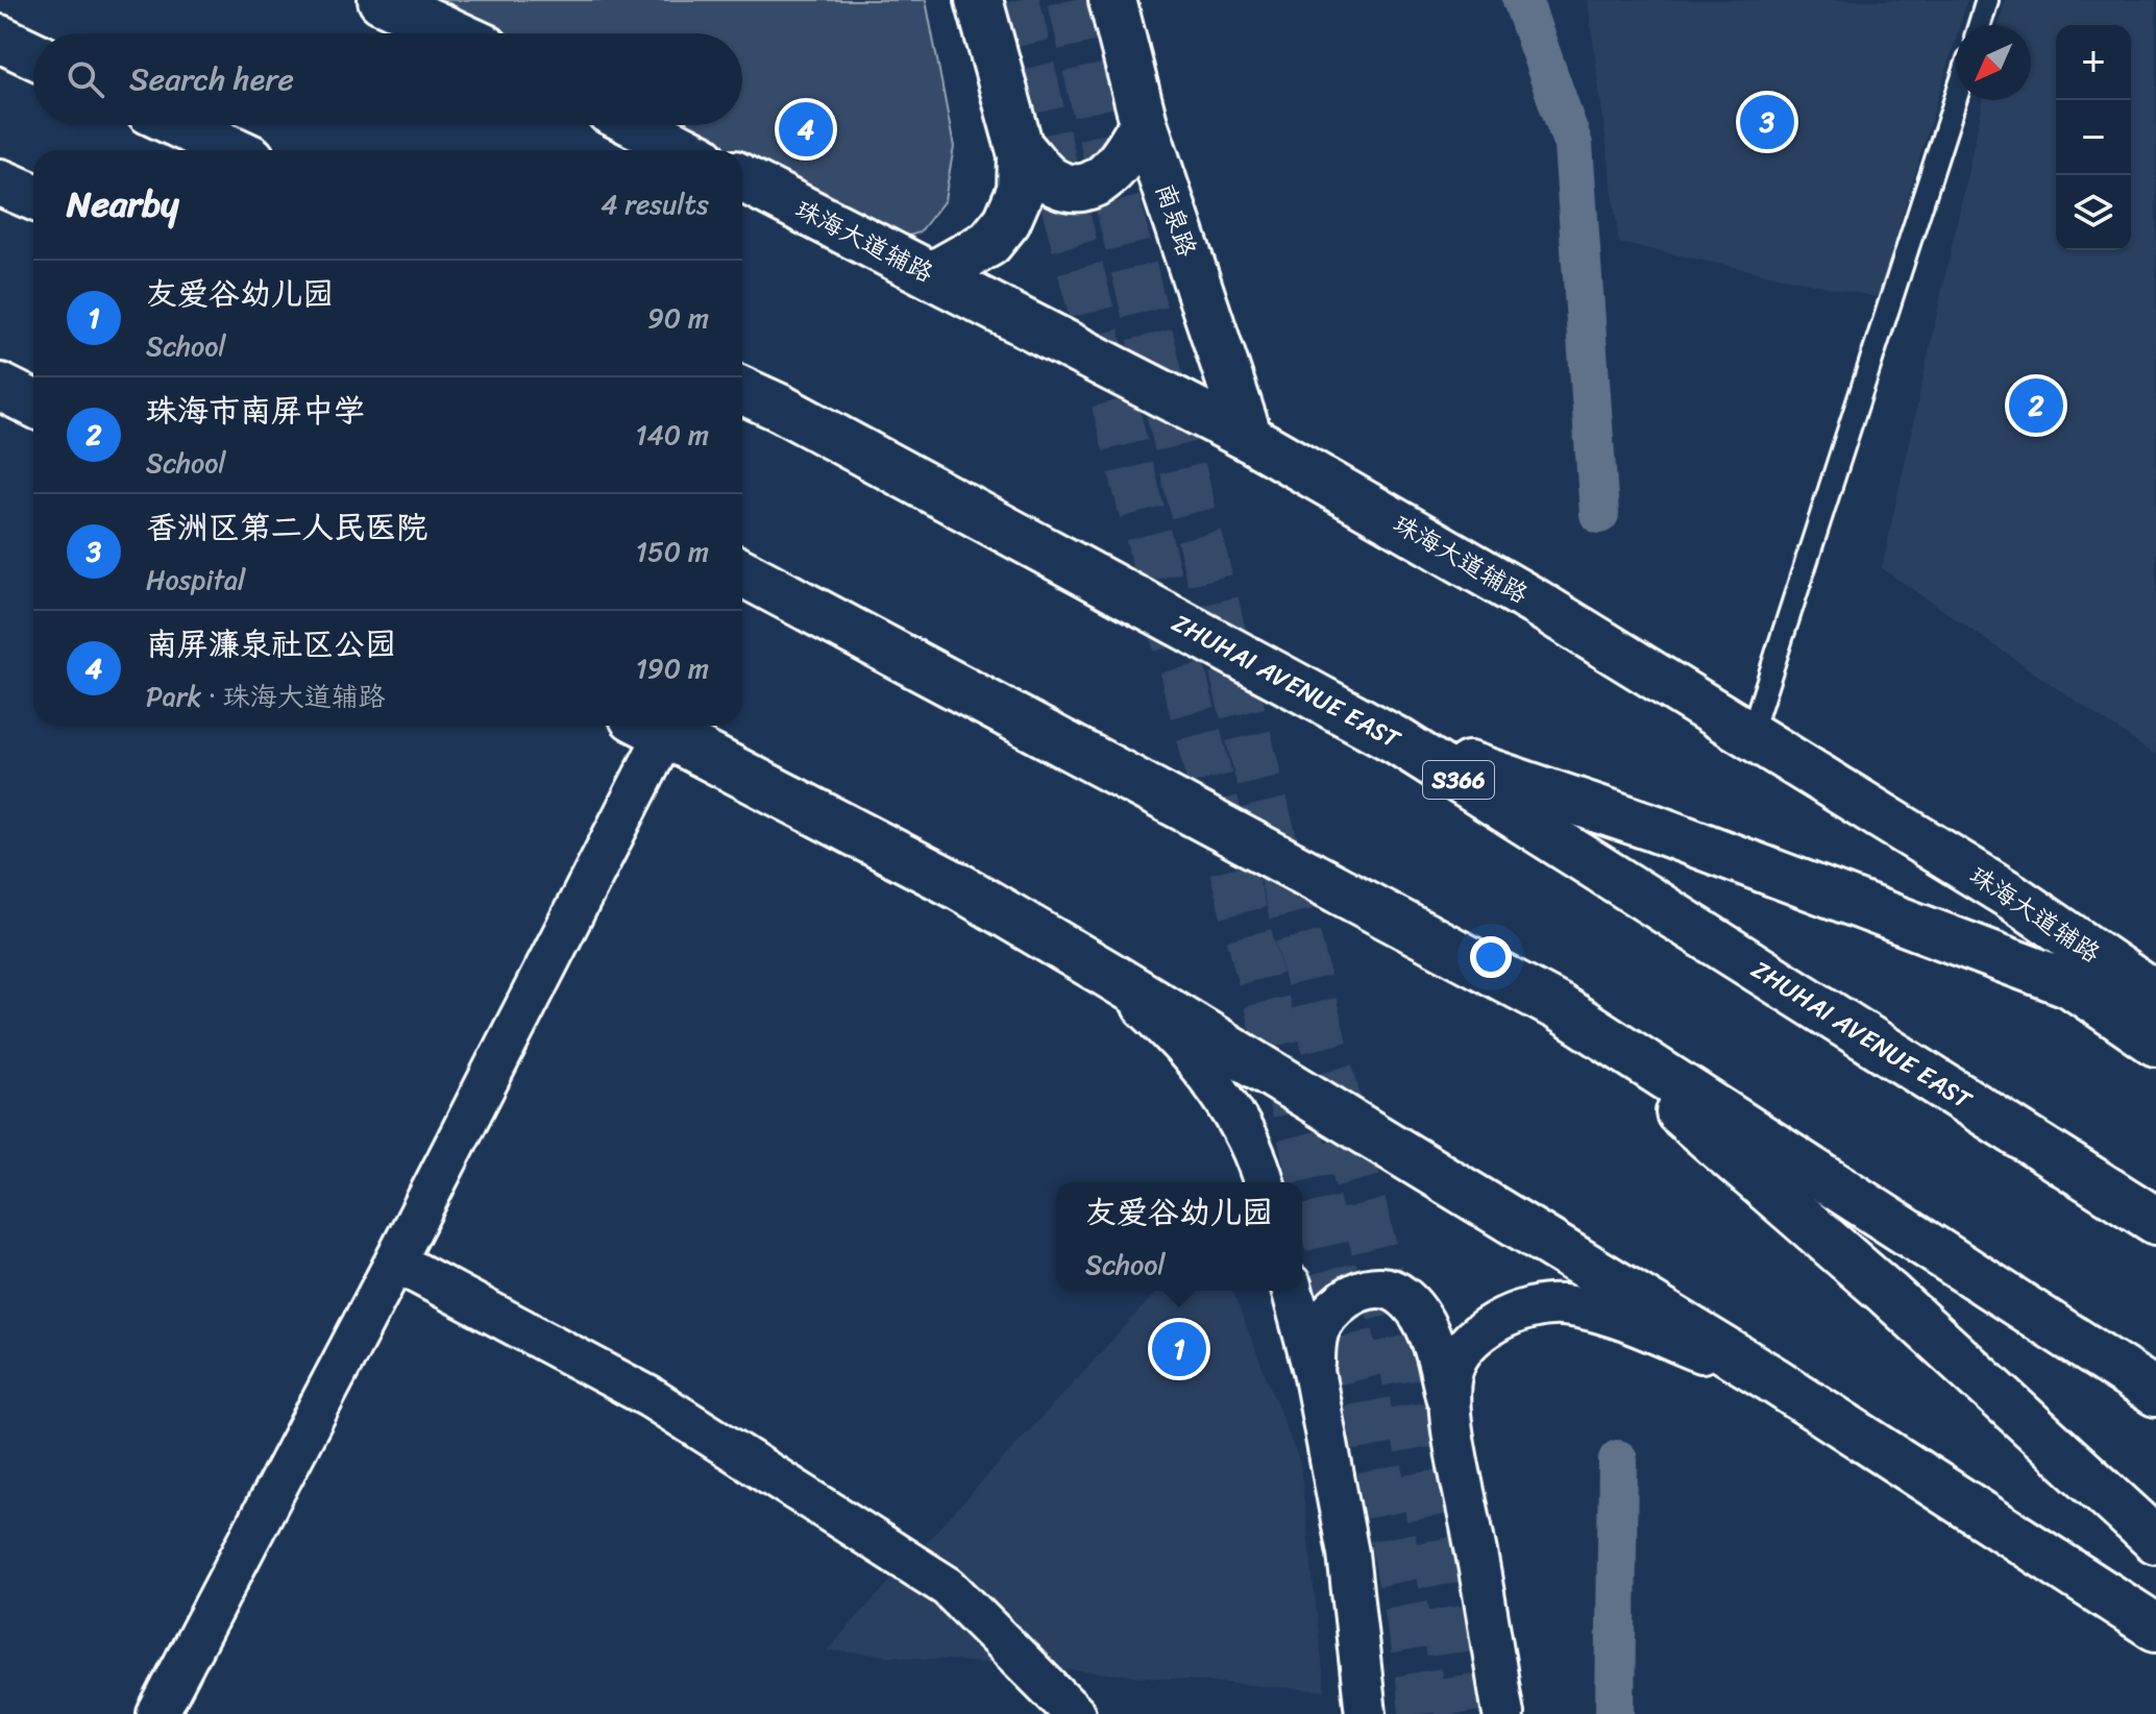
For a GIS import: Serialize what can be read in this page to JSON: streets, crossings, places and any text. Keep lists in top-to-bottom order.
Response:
{
  "streets": {
    "main road": [
      "南泉路",
      "珠海大道辅路",
      "ZHUHAI AVENUE EAST",
      "S366"
    ]
  },
  "crossings": [
    ["南泉路", "珠海大道辅路"]
  ],
  "north": "bottom left",
  "page": {
    "map_buttons": ["+", "−"],
    "search": "Search here",
    "pins": [
      "3",
      "4",
      "2",
      "1"
    ],
    "heading": ["Nearby", "4 results"],
    "list": [
      {
        "mark": "1",
        "name": "友爱谷幼儿园",
        "note": "School",
        "value": "90 m"
      },
      {
        "mark": "2",
        "name": "珠海市南屏中学",
        "note": "School",
        "value": "140 m"
      },
      {
        "mark": "3",
        "name": "香洲区第二人民医院",
        "note": "Hospital",
        "value": "150 m"
      },
      {
        "mark": "4",
        "name": "南屏濂泉社区公园",
        "note": "Park · 珠海大道辅路",
        "value": "190 m"
      }
    ],
    "popup": ["友爱谷幼儿园", "School"]
  }
}
